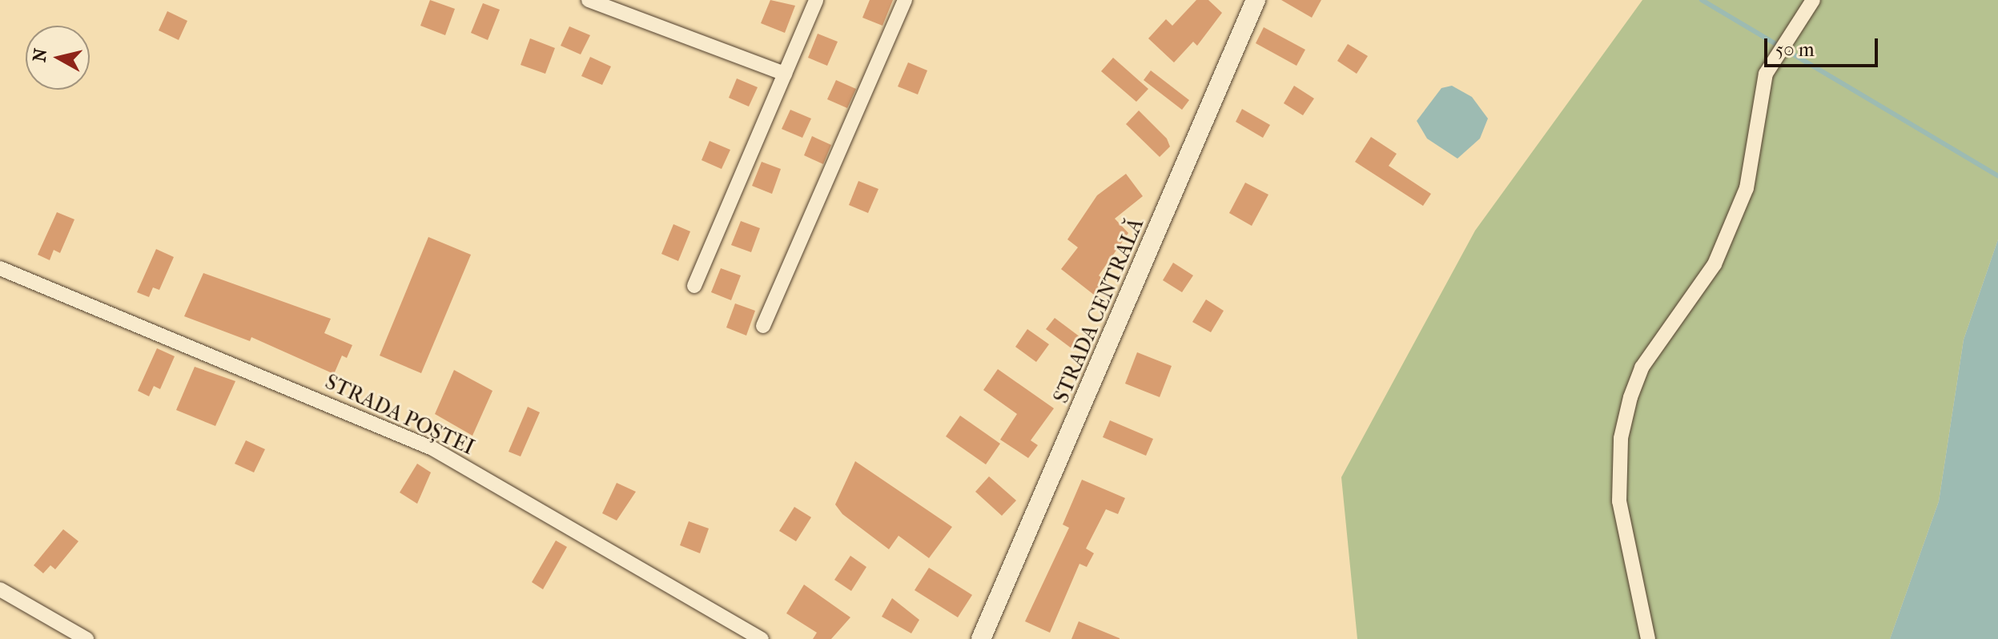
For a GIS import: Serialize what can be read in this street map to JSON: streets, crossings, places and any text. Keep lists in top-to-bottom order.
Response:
{
  "streets": {
    "main road": ["STRADA CENTRALĂ"],
    "street": ["STRADA POȘTEI"]
  },
  "scale_bar": "50 m",
  "north": "left"
}
